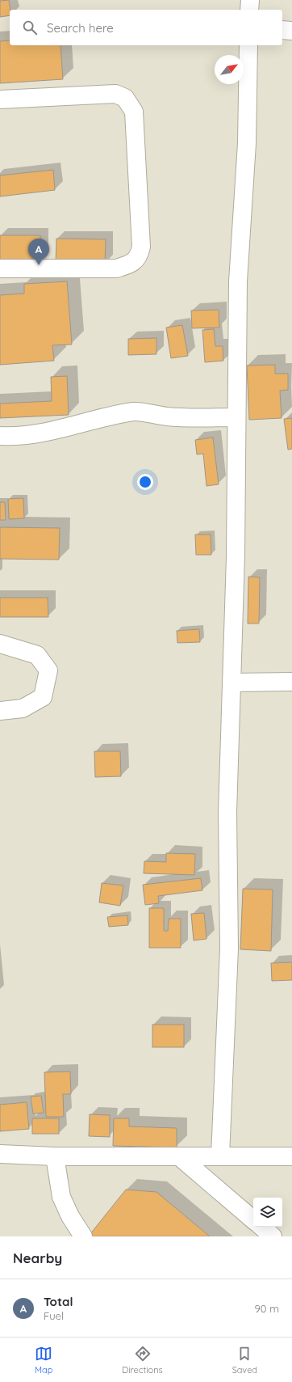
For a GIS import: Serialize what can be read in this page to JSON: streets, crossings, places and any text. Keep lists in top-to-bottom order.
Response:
{
  "north": "top right",
  "page": {
    "search": "Search here",
    "pins": "A",
    "heading": "Nearby",
    "list": [
      {
        "mark": "A",
        "name": "Total",
        "note": "Fuel",
        "value": "90 m"
      }
    ],
    "nav": ["Map", "Directions", "Saved"]
  }
}
